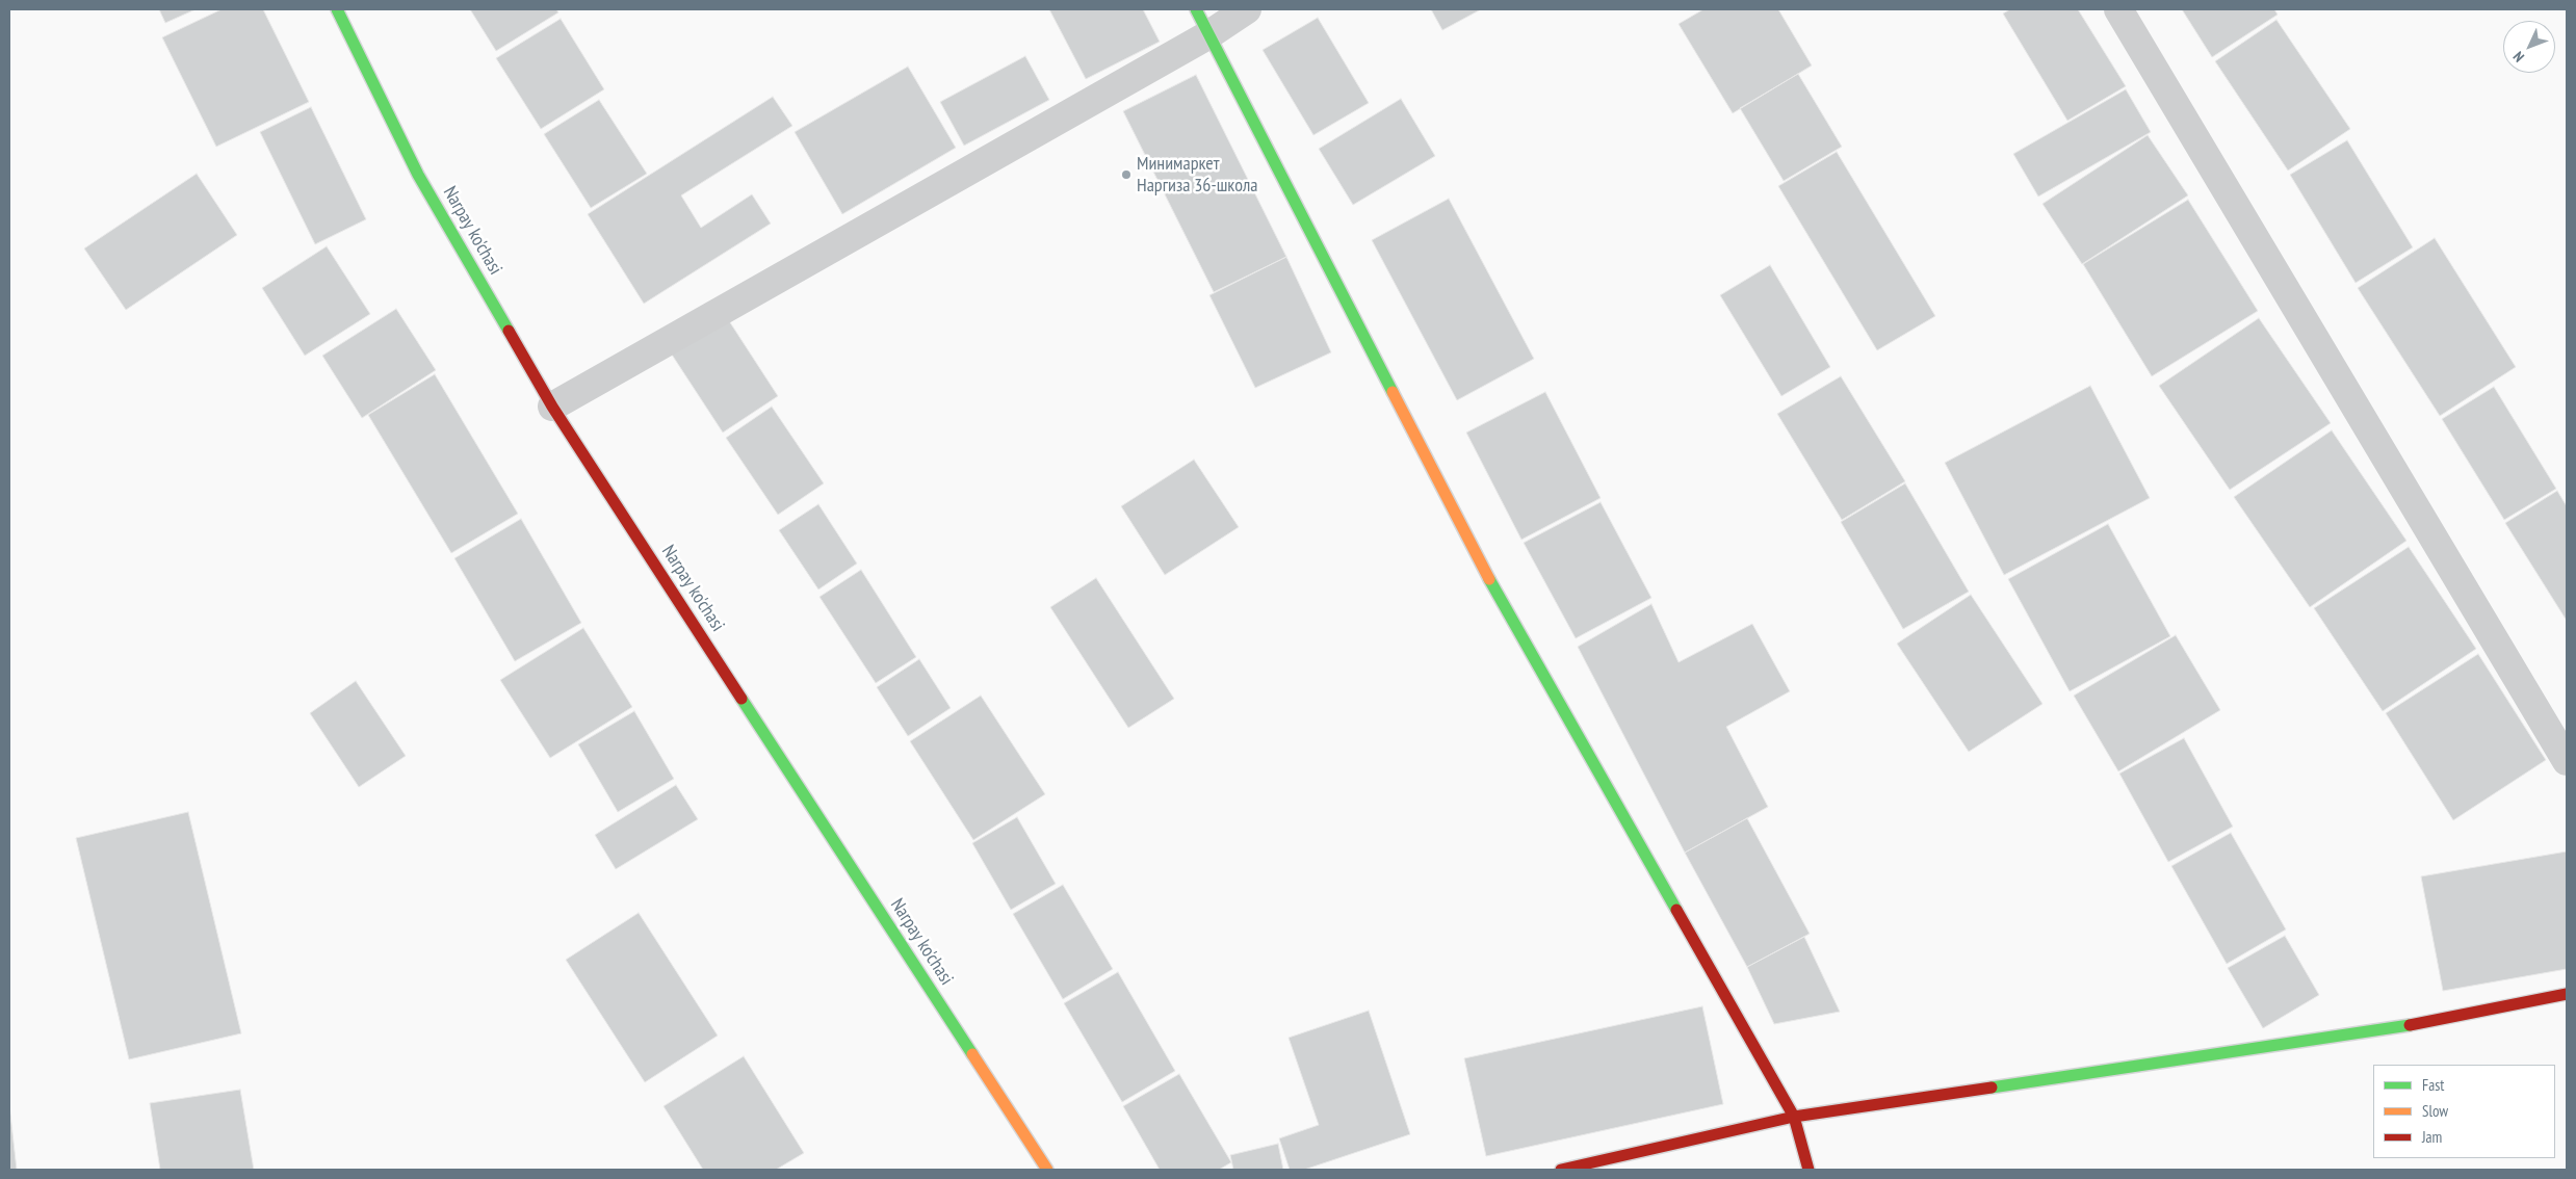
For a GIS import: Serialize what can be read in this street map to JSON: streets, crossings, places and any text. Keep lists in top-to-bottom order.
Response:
{
  "streets": {
    "street": ["Narpay ko'chasi"]
  },
  "places": ["Минимаркет Наргиза 36-школа"],
  "legend": ["Fast", "Slow", "Jam"],
  "north": "bottom left"
}
